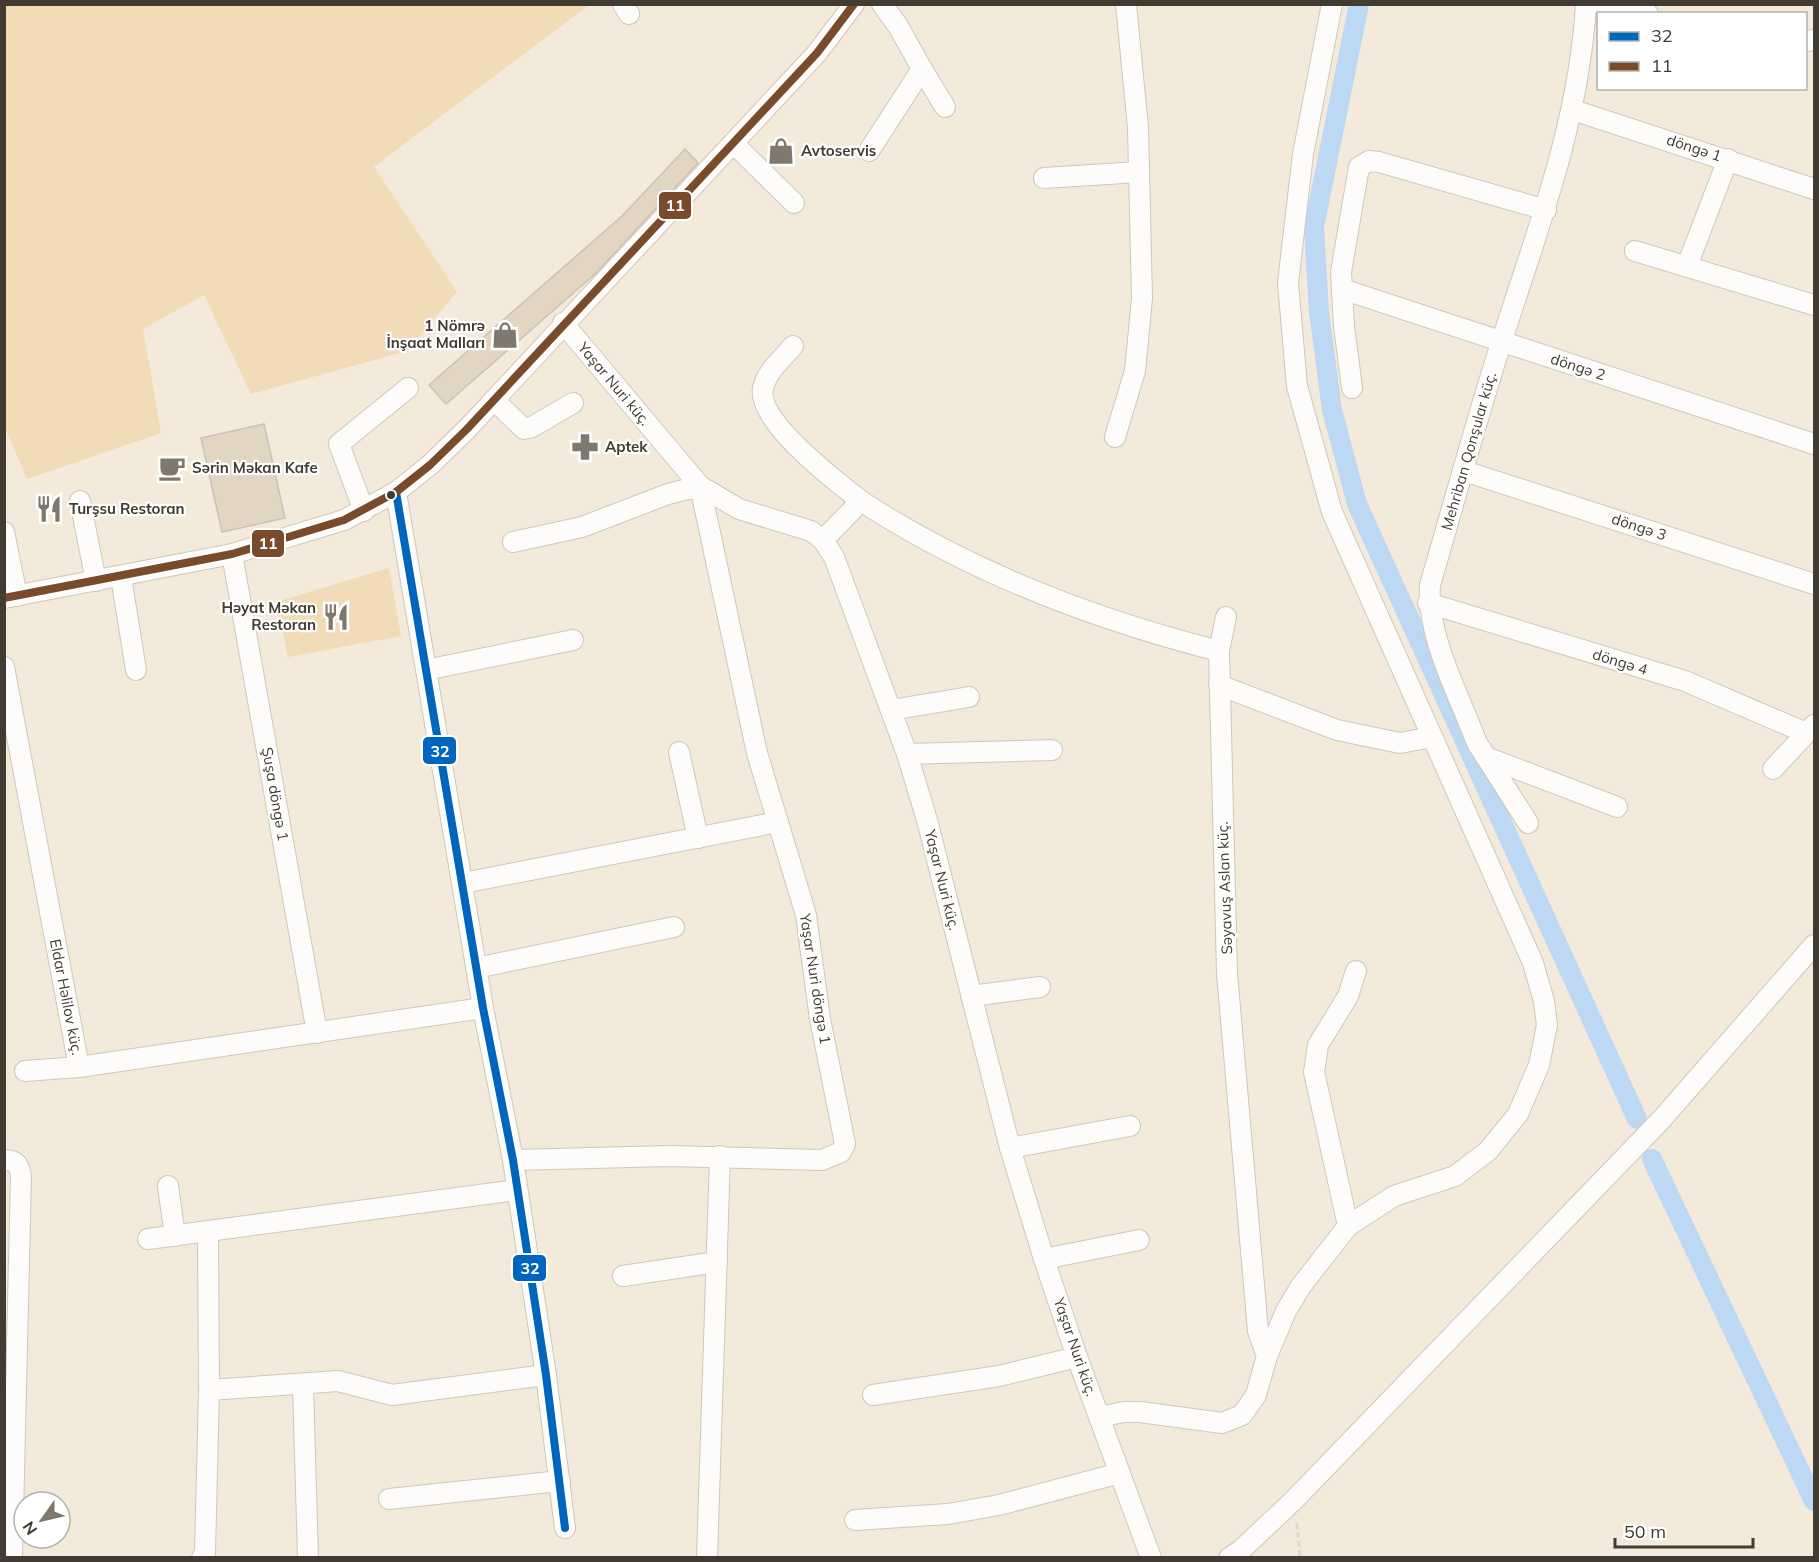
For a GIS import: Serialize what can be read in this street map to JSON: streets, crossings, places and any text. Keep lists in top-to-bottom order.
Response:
{
  "streets": {
    "street": [
      "döngə 1",
      "döngə 2",
      "Yaşar Nuri küç.",
      "Mehriban Qonşular küç.",
      "döngə 3",
      "döngə 4",
      "Şuşa döngə 1",
      "Səyavuş Aslan küç.",
      "Yaşar Nuri döngə 1",
      "Eldar Həlilov küç."
    ]
  },
  "crossings": [
    ["döngə 1", "Mehriban Qonşular küç."],
    ["döngə 2", "Mehriban Qonşular küç."],
    ["Yaşar Nuri küç.", "Yaşar Nuri döngə 1"],
    ["Mehriban Qonşular küç.", "döngə 3"],
    ["Mehriban Qonşular küç.", "döngə 4"],
    ["Şuşa döngə 1", "Eldar Həlilov küç."]
  ],
  "places": {
    "shop": ["Avtoservis", "1 Nömrə İnşaat Malları"],
    "pharmacy": ["Aptek"],
    "cafe": ["Sərin Məkan Kafe"],
    "restaurant": ["Turşsu Restoran", "Həyat Məkan Restoran"]
  },
  "lines": ["transit line 11", "transit line 32"],
  "legend": ["32", "11"],
  "scale_bar": "50 m",
  "north": "bottom left"
}
